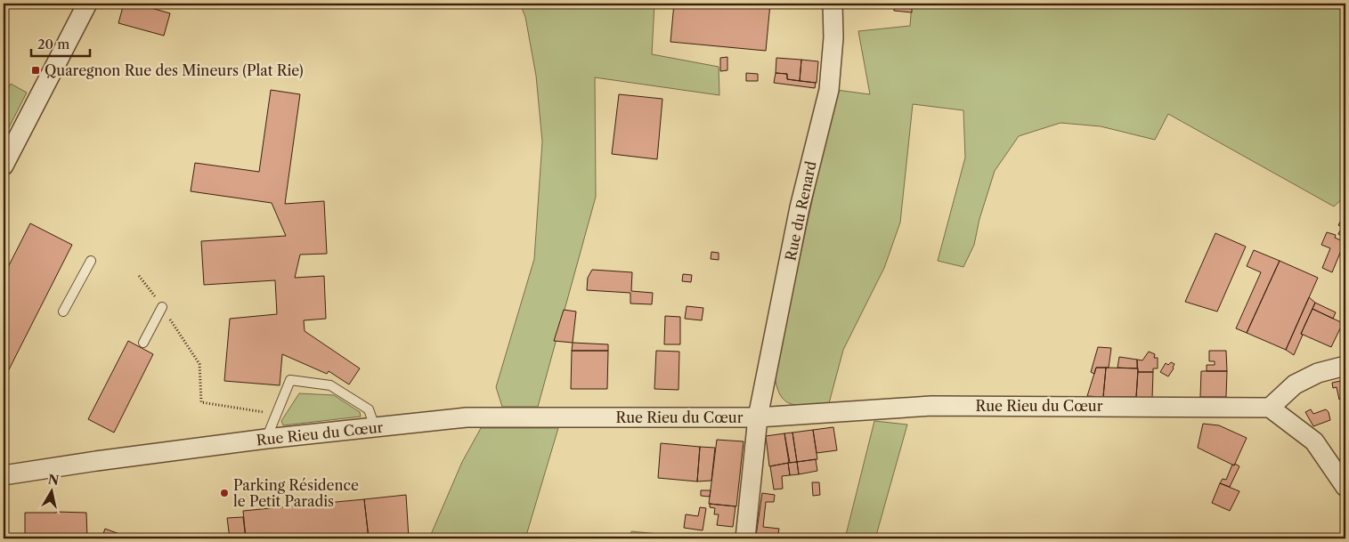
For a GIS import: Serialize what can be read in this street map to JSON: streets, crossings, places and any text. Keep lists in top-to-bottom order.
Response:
{
  "streets": {
    "street": ["Rue du Renard", "Rue Rieu du Cœur"]
  },
  "crossings": [
    ["Rue du Renard", "Rue Rieu du Cœur"]
  ],
  "places": {
    "transit": ["Quaregnon Rue des Mineurs (Plat Rie)"],
    "other": ["Parking Résidence le Petit Paradis"]
  },
  "scale_bar": "20 m",
  "north": "top"
}
